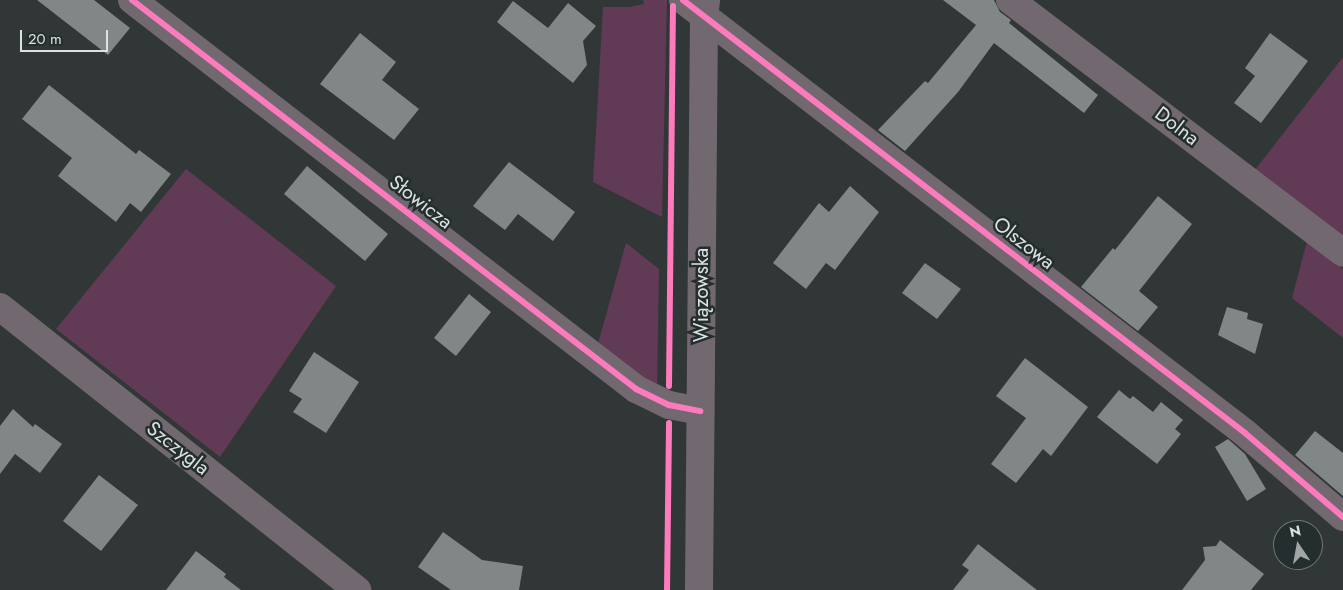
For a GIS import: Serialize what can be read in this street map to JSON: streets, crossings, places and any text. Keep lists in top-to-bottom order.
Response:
{
  "streets": {
    "street": [
      "Dolna",
      "Słowicza",
      "Olszowa",
      "Wiązowska",
      "Szczygla"
    ]
  },
  "crossings": [
    ["Słowicza", "Wiązowska"],
    ["Olszowa", "Wiązowska"]
  ],
  "scale_bar": "20 m",
  "north": "top"
}
